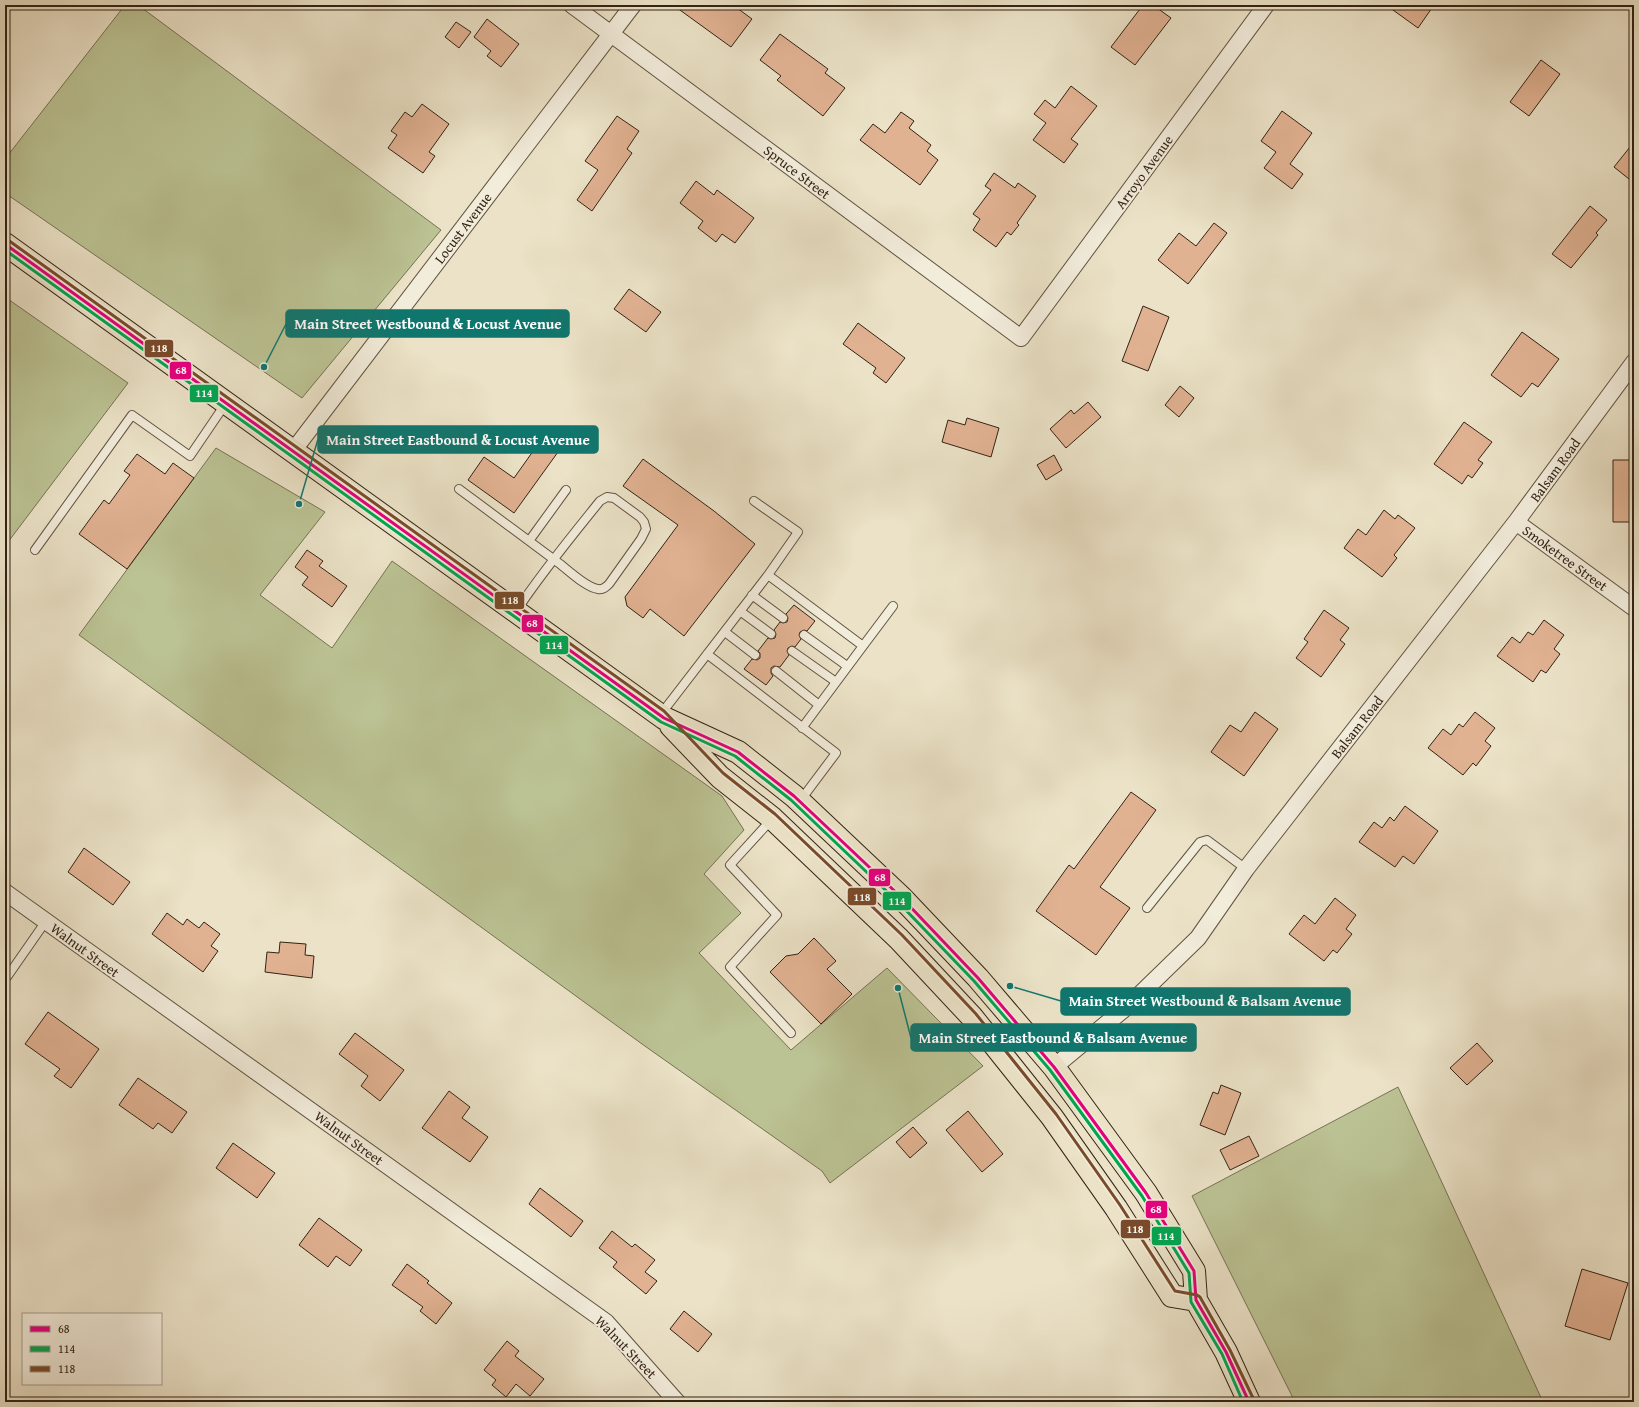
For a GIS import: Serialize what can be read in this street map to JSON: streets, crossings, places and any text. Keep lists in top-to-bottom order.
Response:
{
  "streets": {
    "street": [
      "Spruce Street",
      "Arroyo Avenue",
      "Locust Avenue",
      "Balsam Road",
      "Smoketree Street",
      "Walnut Street"
    ]
  },
  "crossings": [
    ["Spruce Street", "Arroyo Avenue"],
    ["Spruce Street", "Locust Avenue"],
    ["Balsam Road", "Smoketree Street"]
  ],
  "places": [
    "Main Street Westbound & Locust Avenue",
    "Main Street Eastbound & Locust Avenue",
    "Main Street Westbound & Balsam Avenue",
    "Main Street Eastbound & Balsam Avenue"
  ],
  "lines": ["transit line 118", "transit line 68", "transit line 114"],
  "legend": ["68", "114", "118"]
}
